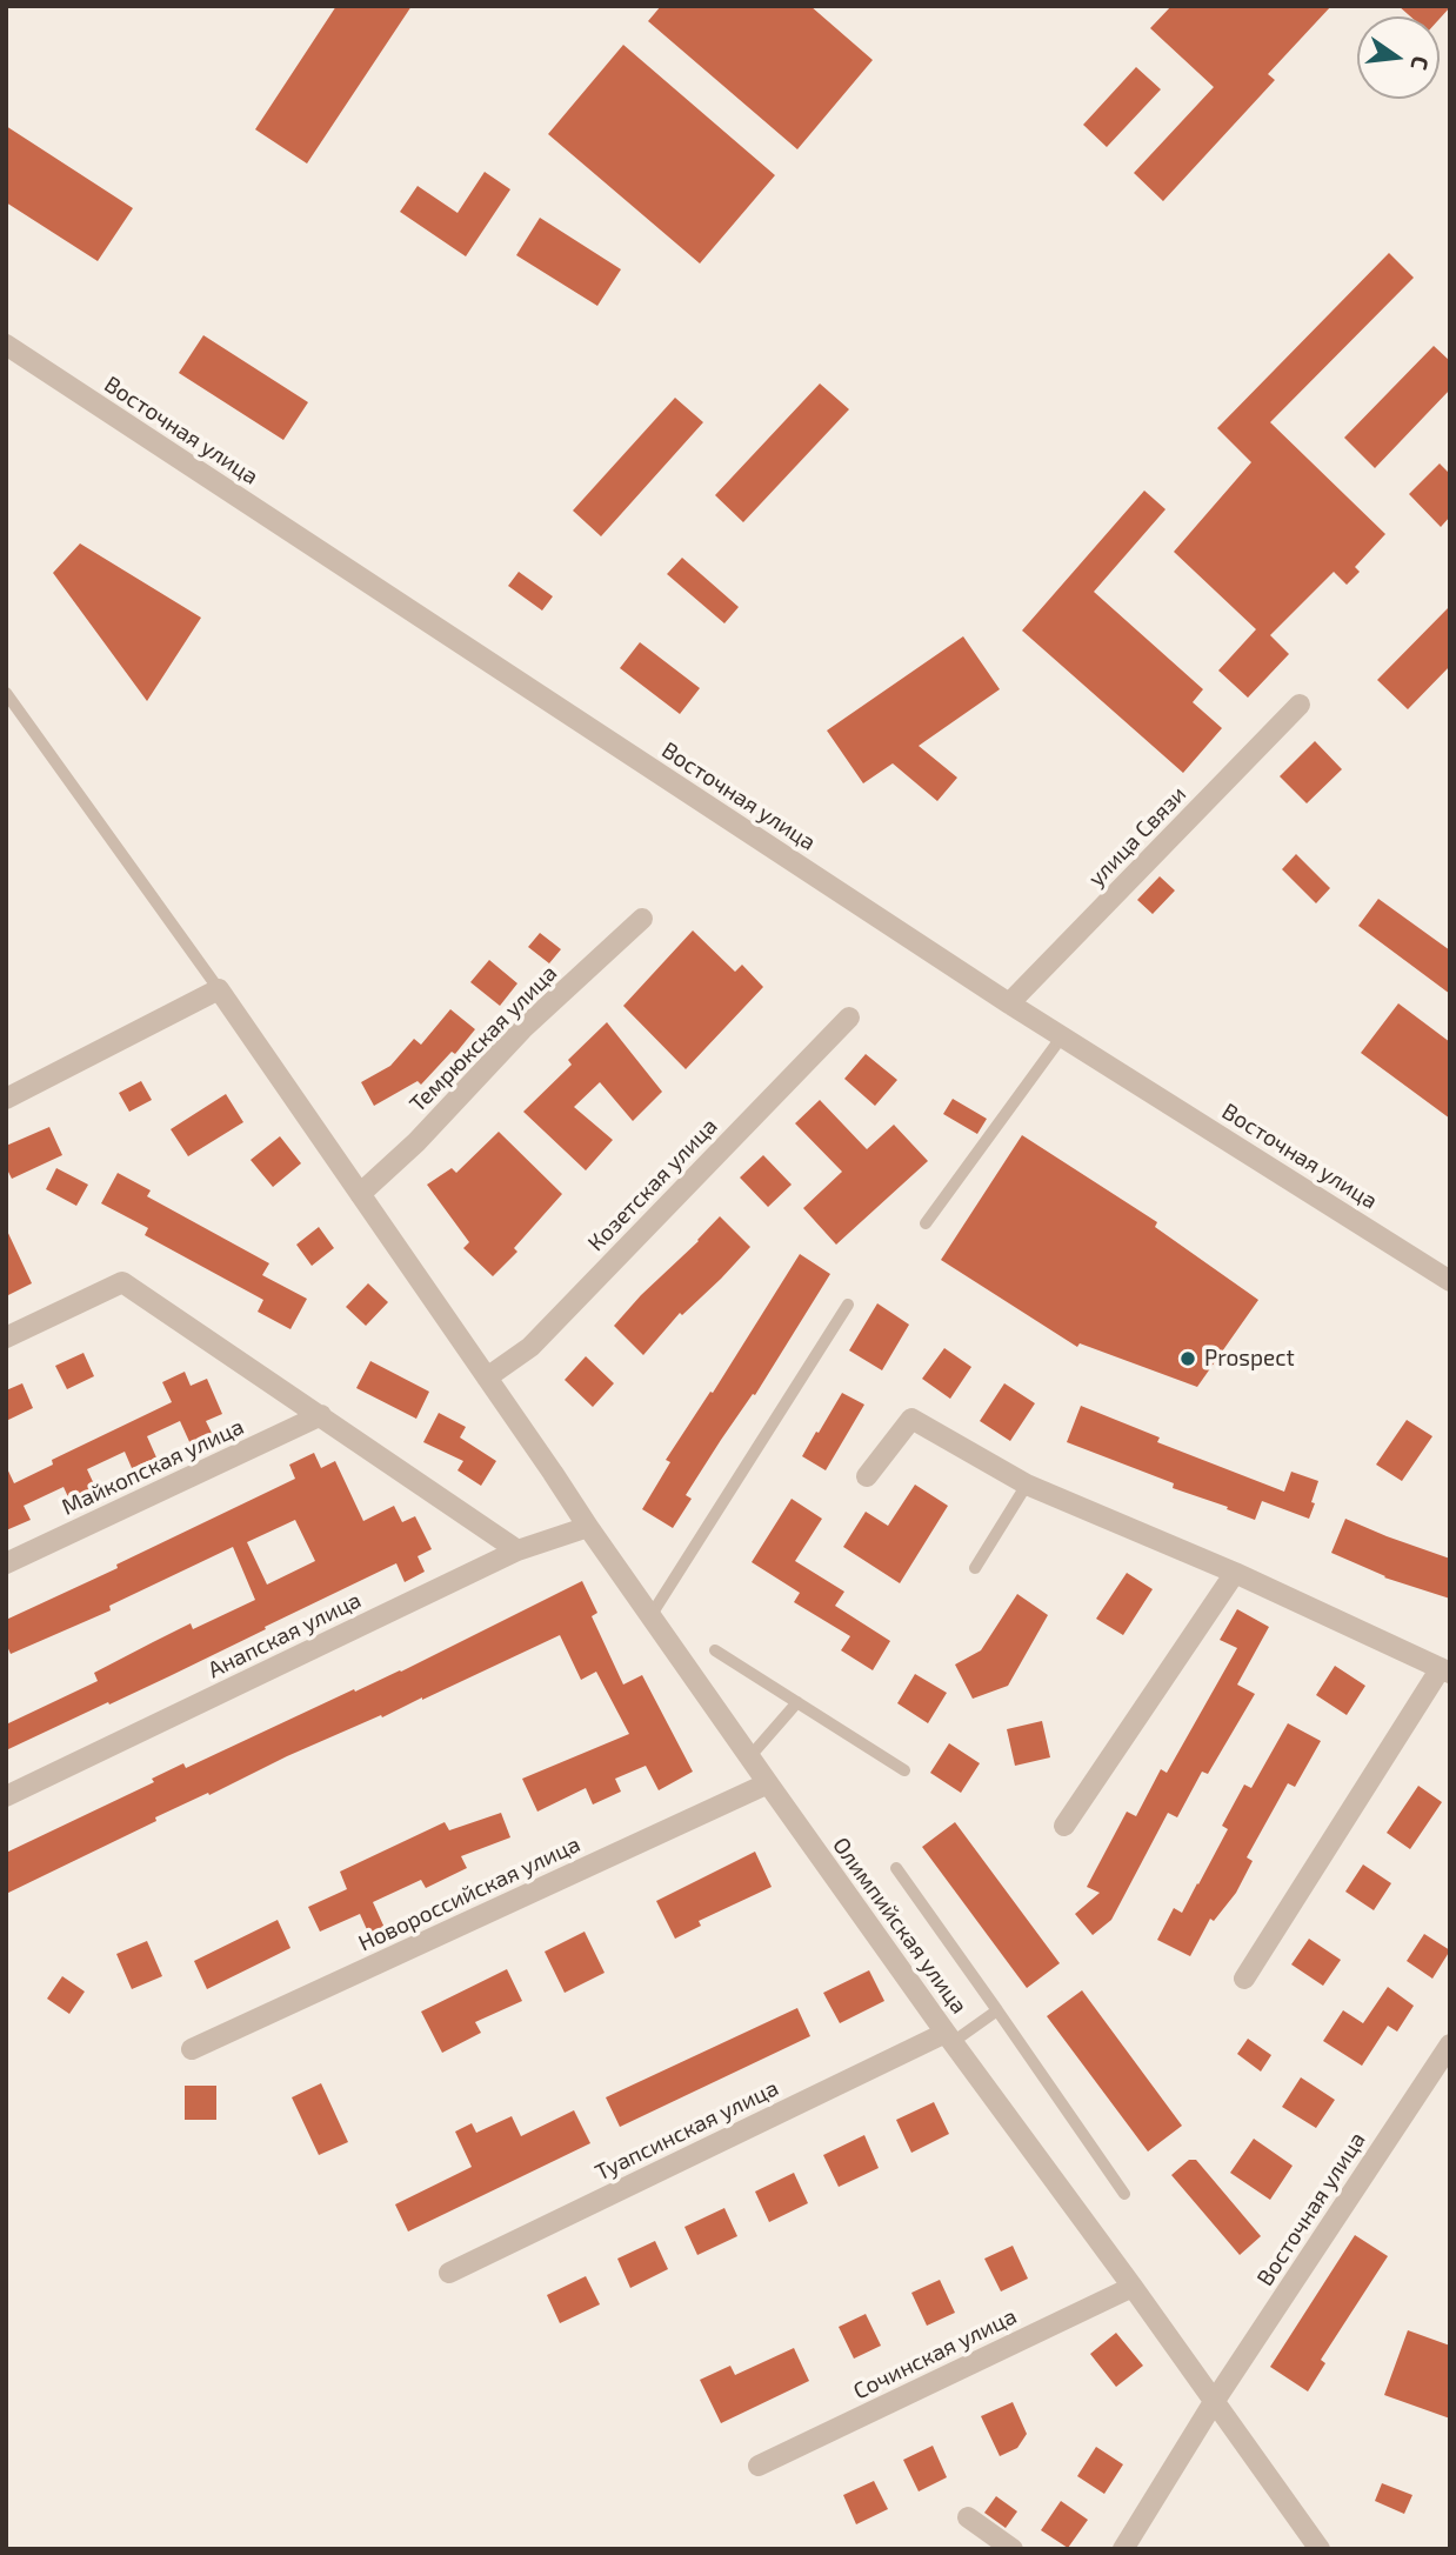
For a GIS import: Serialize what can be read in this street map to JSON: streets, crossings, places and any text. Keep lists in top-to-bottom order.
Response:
{
  "streets": {
    "street": [
      "Восточная улица",
      "улица Связи",
      "Темрюкская улица",
      "Козетская улица",
      "Майкопская улица",
      "Анапская улица",
      "Новороссийская улица",
      "Олимпийская улица",
      "Туапсинская улица",
      "Сочинская улица"
    ]
  },
  "crossings": [
    ["Восточная улица", "улица Связи"],
    ["Восточная улица", "Олимпийская улица"],
    ["Темрюкская улица", "Олимпийская улица"],
    ["Козетская улица", "Олимпийская улица"],
    ["Анапская улица", "Олимпийская улица"],
    ["Новороссийская улица", "Олимпийская улица"],
    ["Олимпийская улица", "Туапсинская улица"],
    ["Олимпийская улица", "Сочинская улица"]
  ],
  "places": ["Prospect"],
  "north": "right"
}
